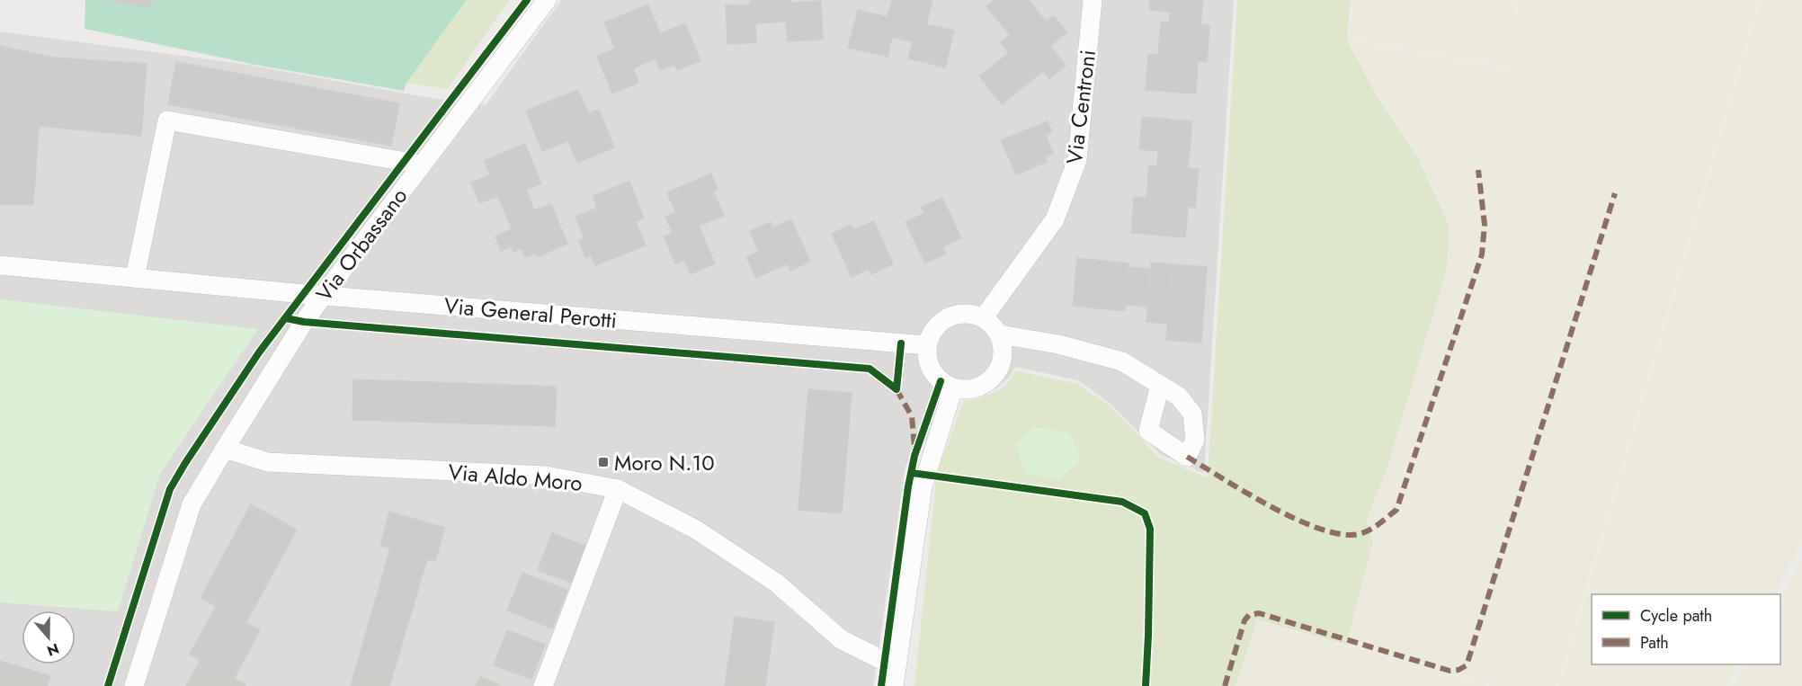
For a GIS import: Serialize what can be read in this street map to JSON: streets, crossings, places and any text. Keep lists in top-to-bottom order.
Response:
{
  "streets": {
    "street": [
      "Via Centroni",
      "Via Orbassano",
      "Via General Perotti",
      "Via Aldo Moro"
    ]
  },
  "crossings": [
    ["Via Centroni", "Via General Perotti"],
    ["Via Orbassano", "Via General Perotti"],
    ["Via Orbassano", "Via Aldo Moro"]
  ],
  "places": {
    "transit": ["Moro N.10"]
  },
  "legend": ["Cycle path", "Path"],
  "north": "bottom"
}
